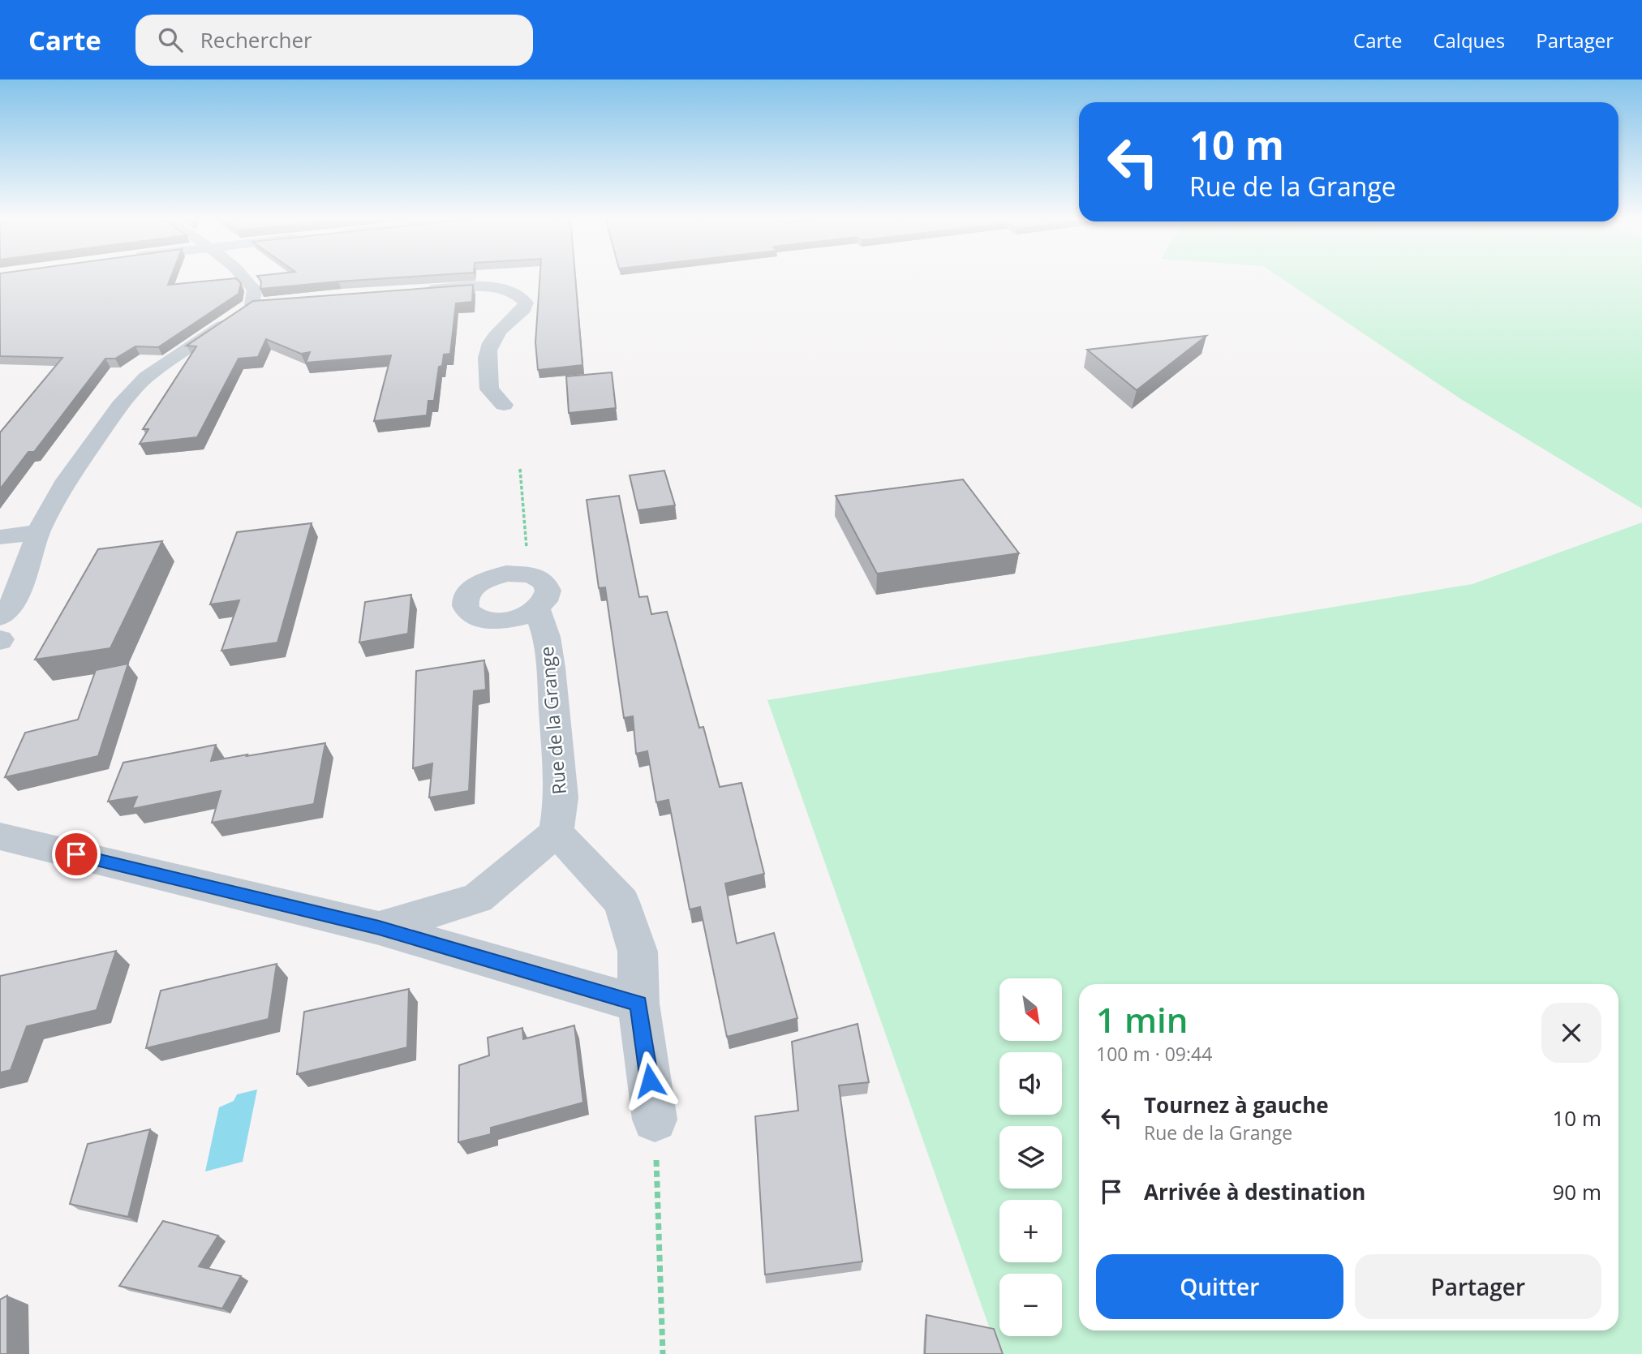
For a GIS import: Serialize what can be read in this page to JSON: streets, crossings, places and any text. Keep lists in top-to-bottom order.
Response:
{
  "streets": {
    "street": ["Rue de la Grange"]
  },
  "north": "bottom right",
  "page": {
    "header": "Carte",
    "search": "Rechercher",
    "nav": ["Carte", "Calques", "Partager"],
    "turn": ["10 m", "Rue de la Grange"],
    "map_buttons": ["+", "−"],
    "heading": ["1 min", "100 m · 09:44"],
    "list": [
      {
        "name": "Tournez à gauche",
        "note": "Rue de la Grange",
        "value": "10 m"
      },
      {
        "name": "Arrivée à destination",
        "value": "90 m"
      }
    ],
    "buttons": ["Quitter", "Partager"]
  }
}
